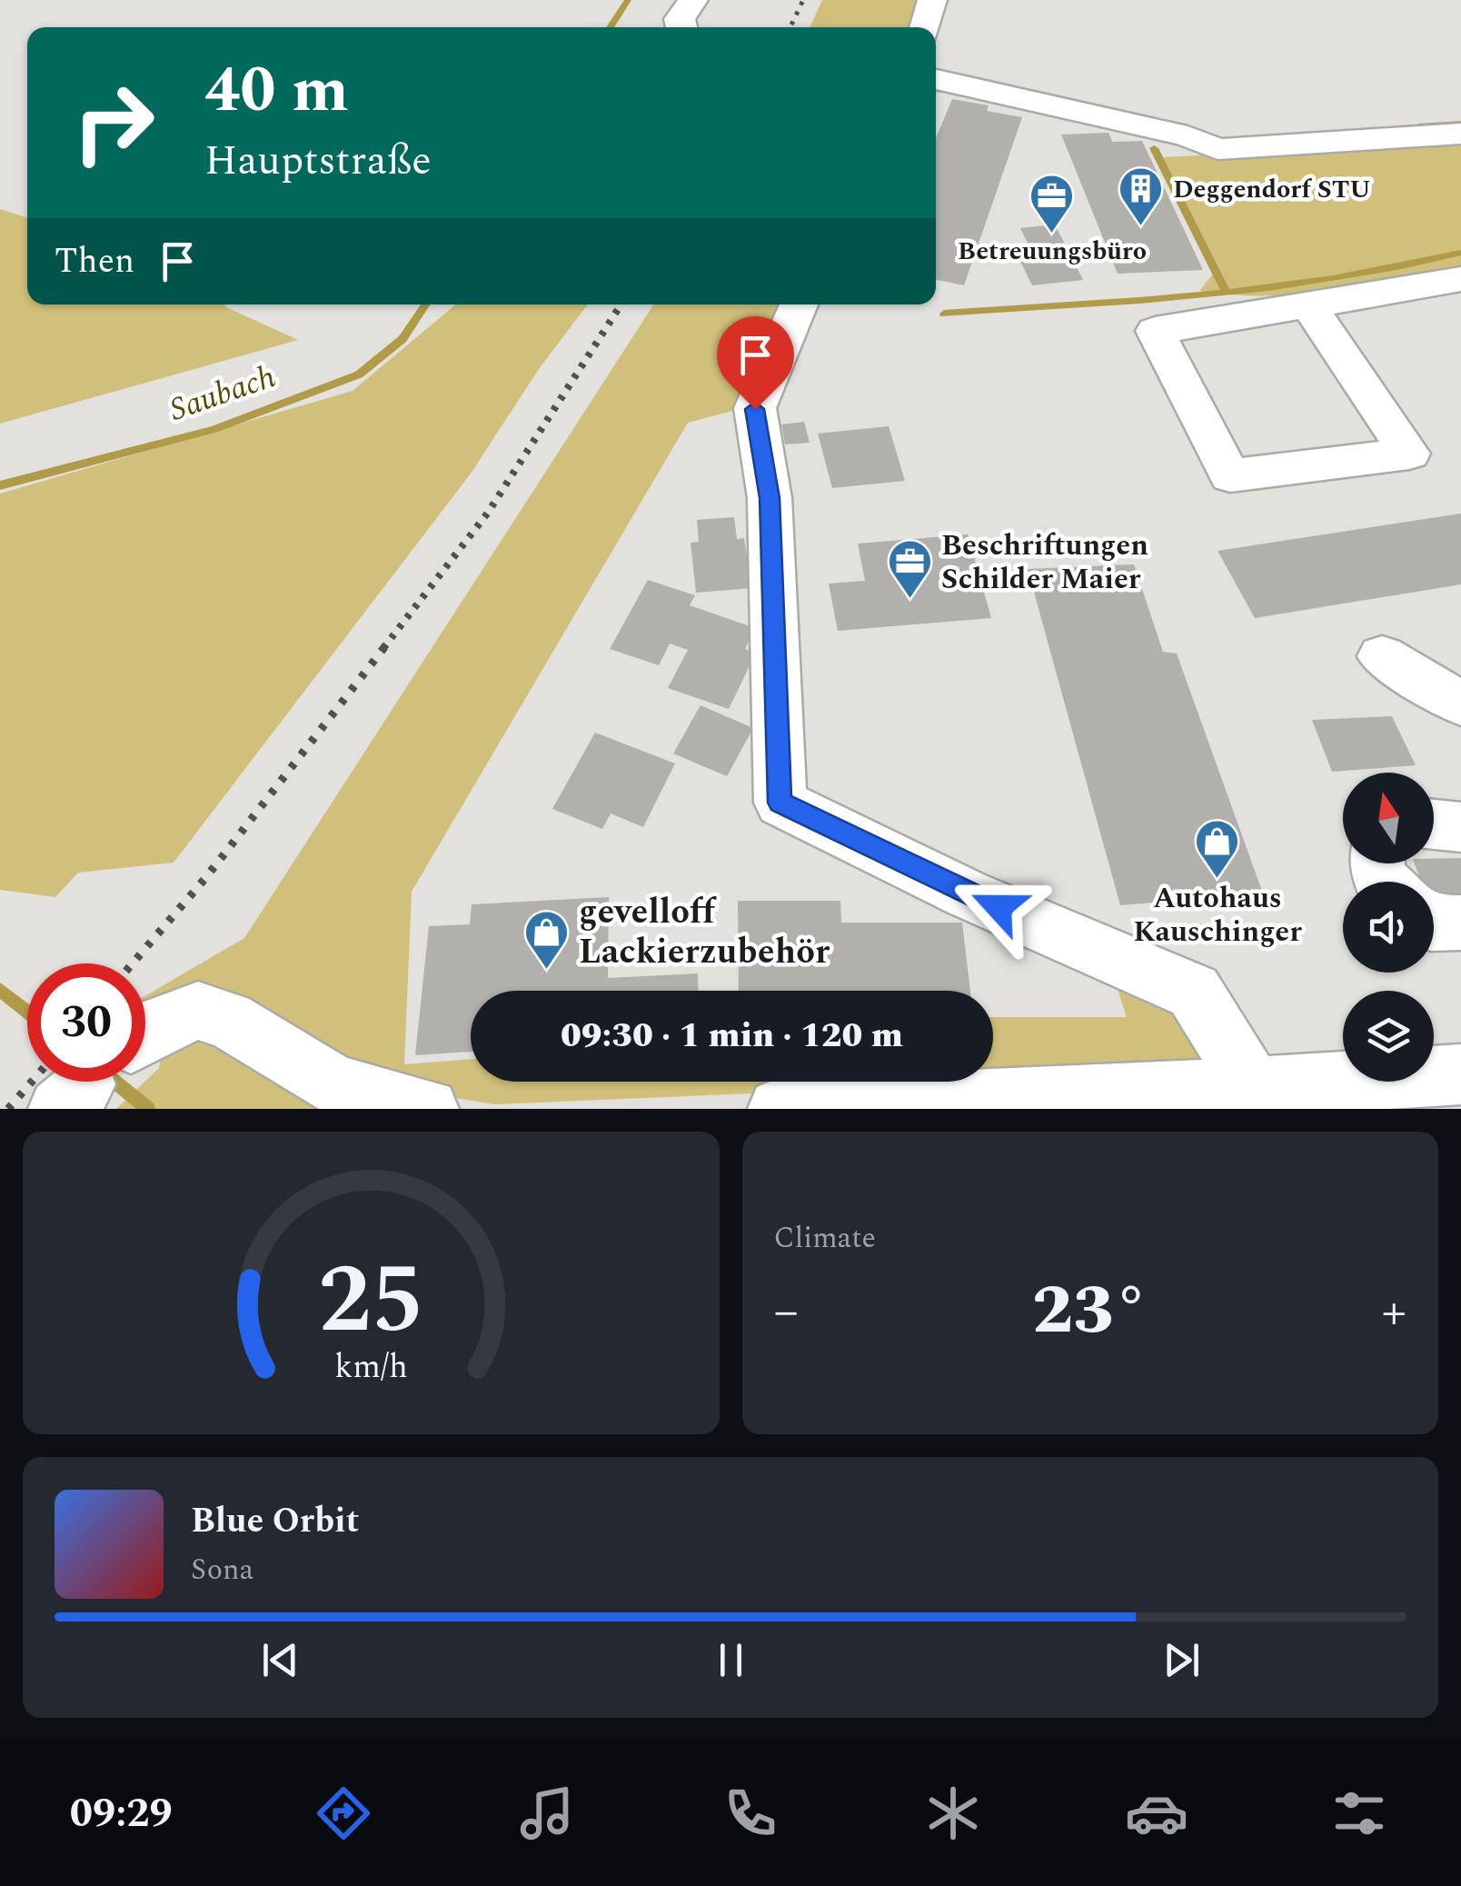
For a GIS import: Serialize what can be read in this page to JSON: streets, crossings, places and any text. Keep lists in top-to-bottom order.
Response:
{
  "water": ["Saubach"],
  "places": {
    "building": ["Deggendorf STU"],
    "office": ["Betreuungsbüro", "Beschriftungen Schilder Maier"],
    "shop": ["Autohaus Kauschinger", "gevelloff Lackierzubehör"]
  },
  "north": "top",
  "page": {
    "turn": ["40 m", "Hauptstraße"],
    "then": "Then",
    "limit": "30",
    "trip": "09:30 · 1 min · 120 m",
    "tile": "Climate",
    "heat": ["−", "23°", "+"],
    "song": ["Blue Orbit", "Sona"],
    "tabs": "09:29",
    "gauge": ["25", "km/h"]
  }
}
